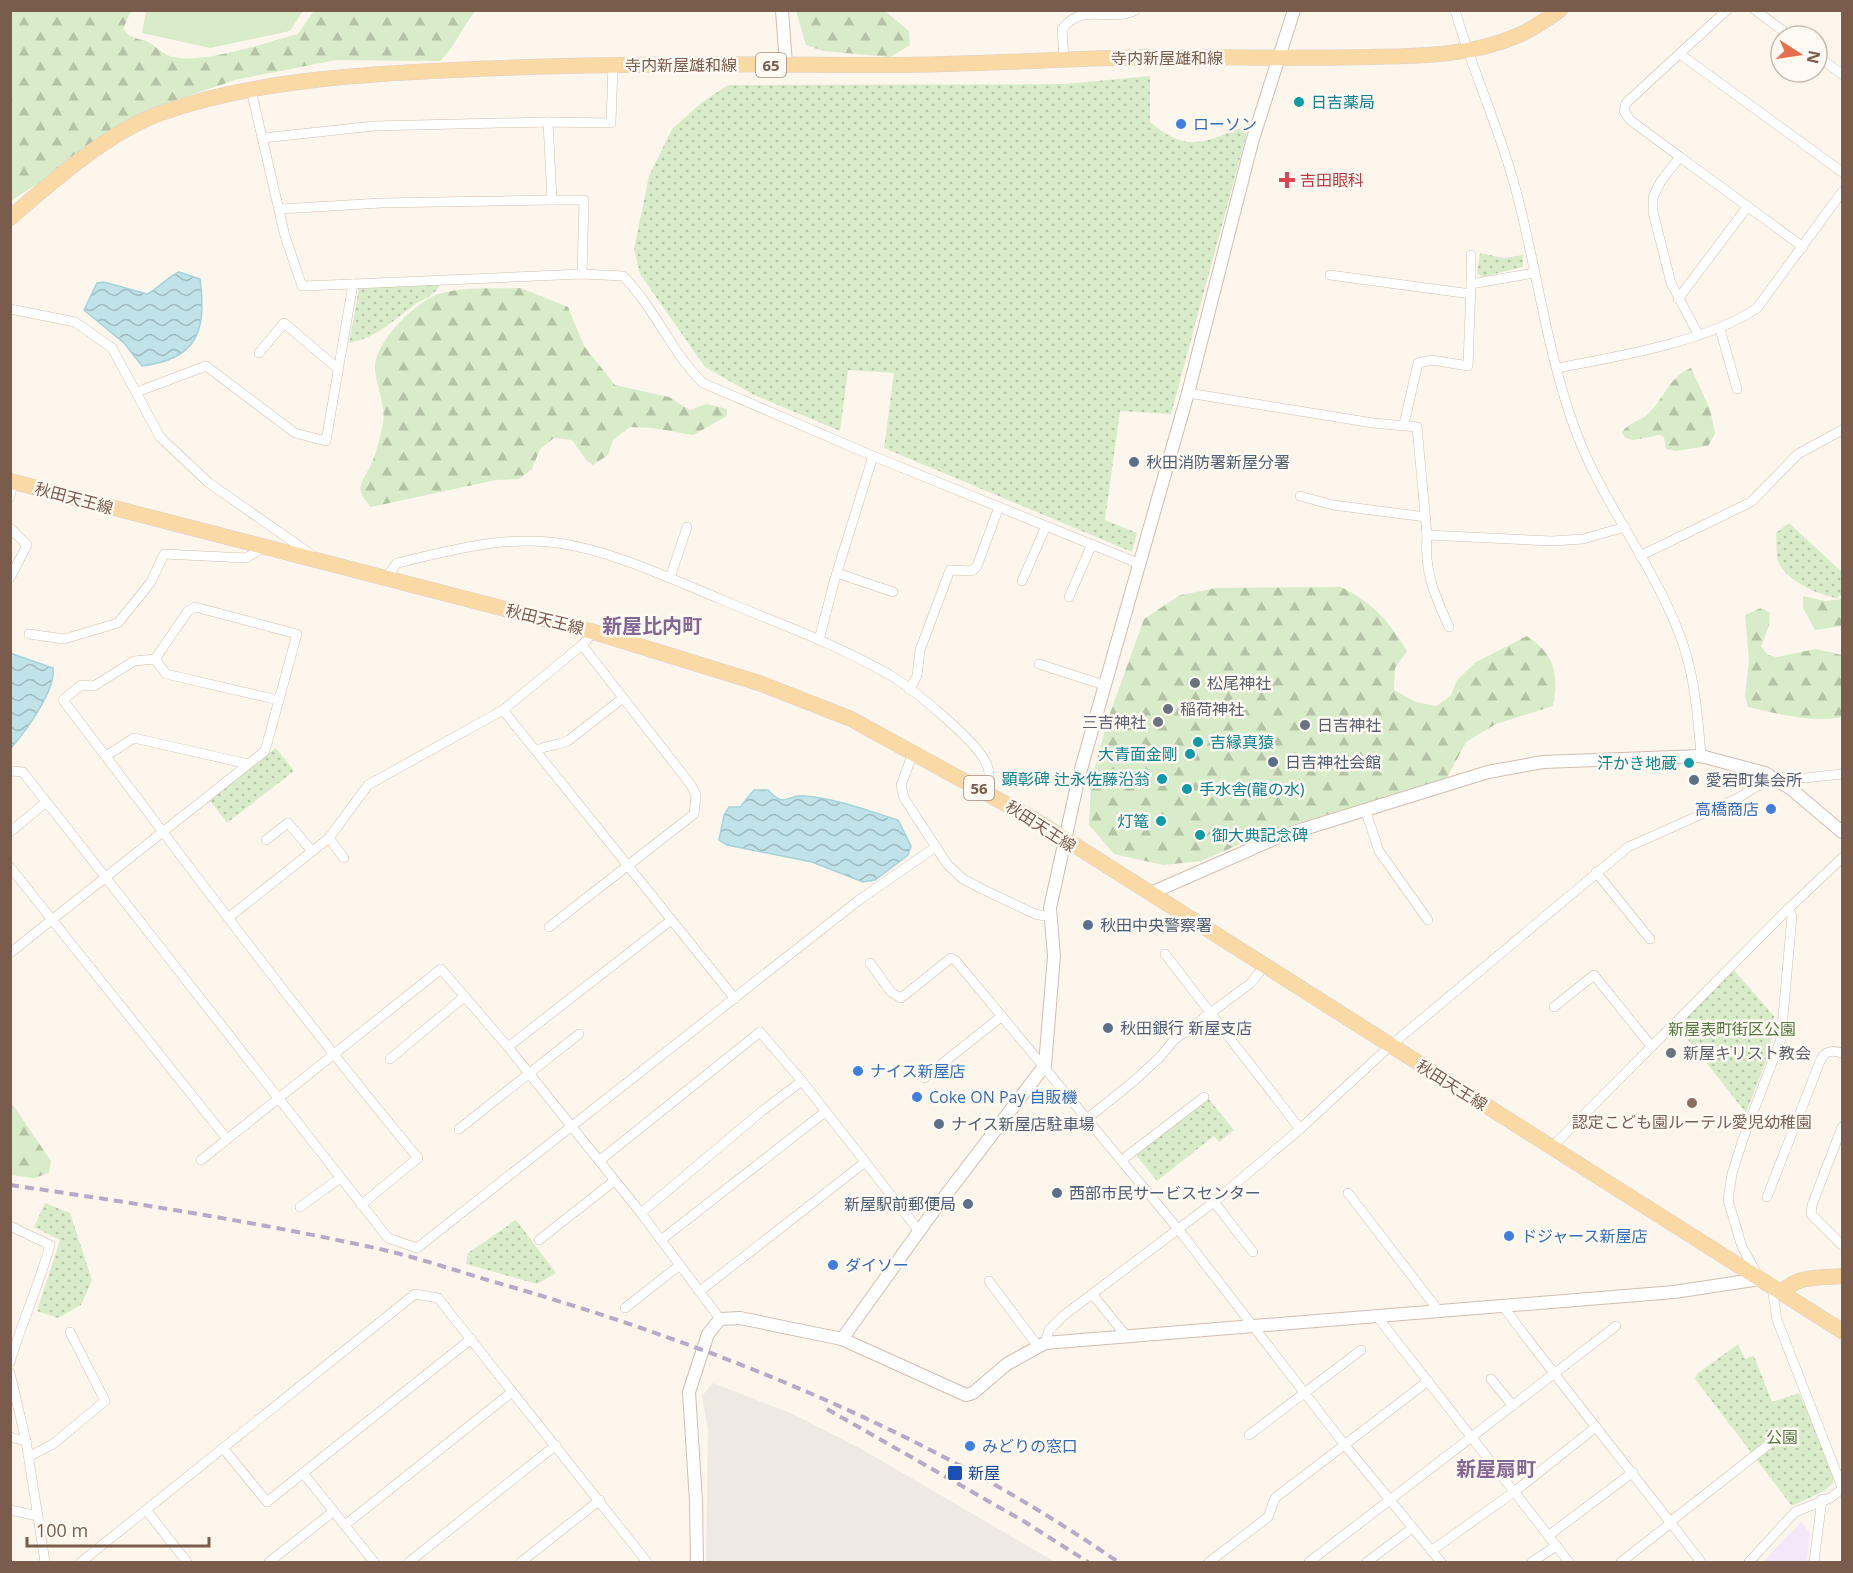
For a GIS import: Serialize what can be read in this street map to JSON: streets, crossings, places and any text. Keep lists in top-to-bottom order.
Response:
{
  "streets": {
    "main road": [
      "寺内新屋雄和線",
      "65",
      "秋田天王線",
      "56"
    ]
  },
  "districts": ["新屋比内町", "新屋扇町"],
  "parks": ["新屋表町街区公園", "公園"],
  "places": {
    "other": [
      "日吉薬局",
      "ローソン",
      "秋田消防署新屋分署",
      "松尾神社",
      "稲荷神社",
      "三吉神社",
      "日吉神社",
      "吉縁真猿",
      "大青面金剛",
      "日吉神社会館",
      "汗かき地蔵",
      "顕彰碑 辻永佐藤沿翁",
      "愛宕町集会所",
      "手水舎(龍の水)",
      "高橋商店",
      "灯篭",
      "御大典記念碑",
      "秋田中央警察署",
      "秋田銀行 新屋支店",
      "新屋キリスト教会",
      "ナイス新屋店",
      "Coke ON Pay 自販機",
      "認定こども園ルーテル愛児幼稚園",
      "ナイス新屋店駐車場",
      "西部市民サービスセンター",
      "新屋駅前郵便局",
      "ドジャース新屋店",
      "ダイソー",
      "みどりの窓口"
    ],
    "health": ["吉田眼科"],
    "transit": ["新屋"]
  },
  "scale_bar": "100 m",
  "north": "right"
}
